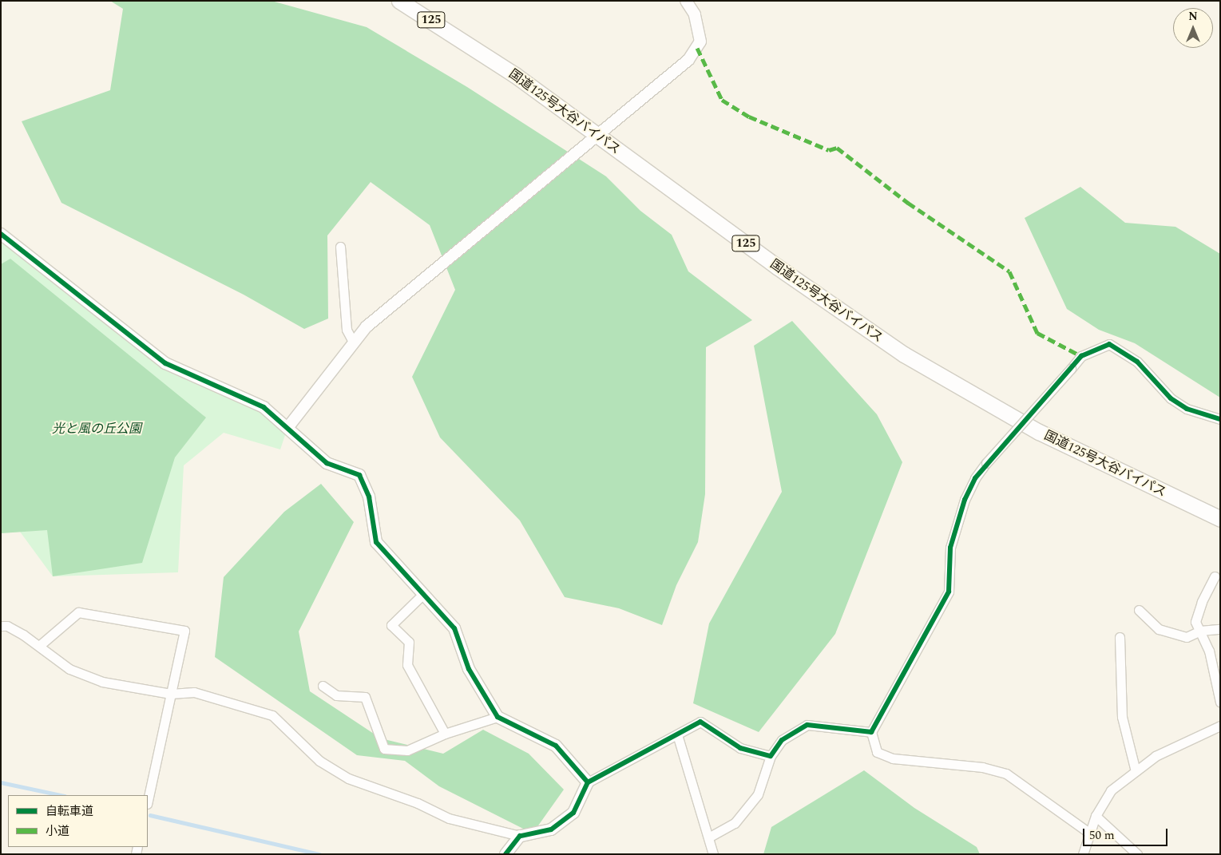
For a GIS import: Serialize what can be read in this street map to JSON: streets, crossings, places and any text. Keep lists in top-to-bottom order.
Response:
{
  "streets": {
    "highway": ["125", "国道125号大谷バイパス"]
  },
  "parks": ["光と風の丘公園"],
  "legend": ["自転車道", "小道"],
  "scale_bar": "50 m",
  "north": "top"
}
